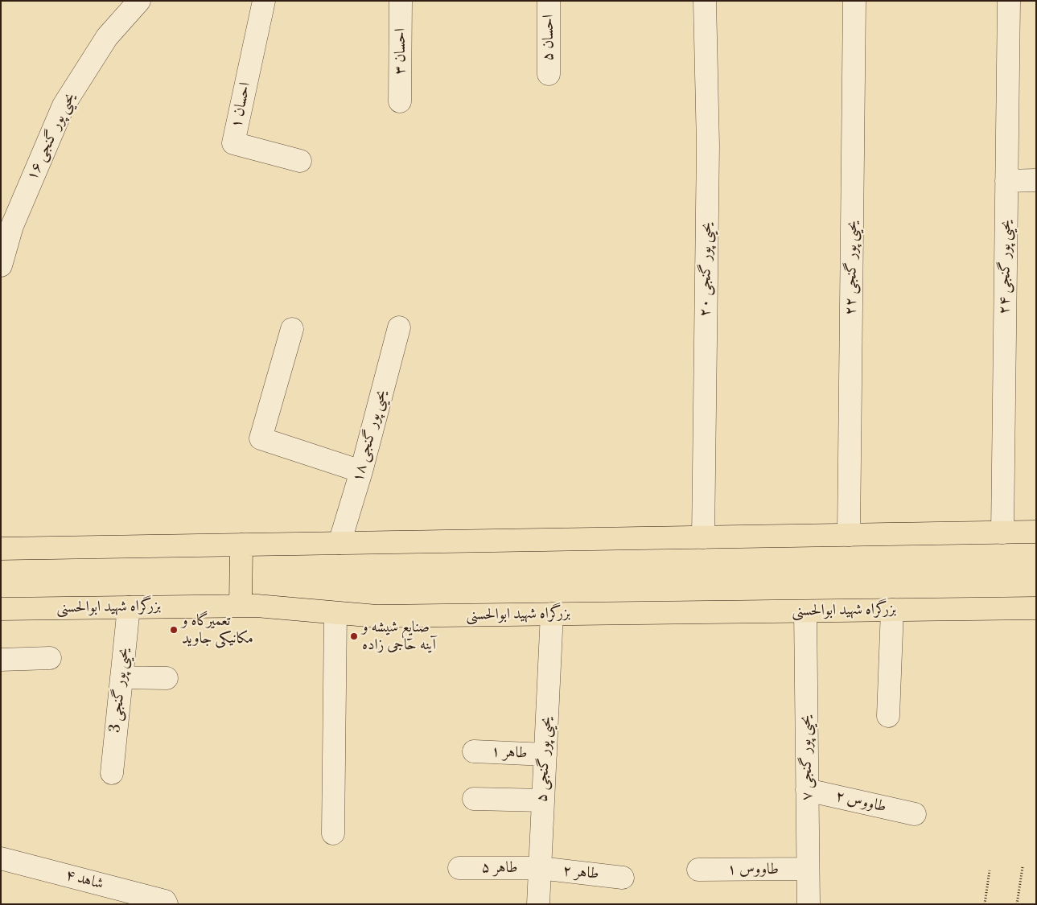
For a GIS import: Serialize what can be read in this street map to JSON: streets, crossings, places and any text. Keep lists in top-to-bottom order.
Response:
{
  "streets": {
    "main road": ["بزرگراه شهید ابوالحسنی"],
    "street": [
      "احسان ۵",
      "احسان ۳",
      "احسان ۱",
      "یحیی پور گنجی ۱۶",
      "یحیی پور گنجی ۲۴",
      "یحیی پور گنجی ۲۲",
      "یحیی پور گنجی ۲۰",
      "یحیی پور گنجی ۱۸",
      "یحیی پور گنجی 3",
      "طاهر ۱",
      "یحیی پور گنجی ۷",
      "یحیی پور گنجی ۵",
      "طاووس ۲",
      "طاهر ۵",
      "طاووس ۱",
      "طاهر ۲",
      "شاهد ۴"
    ]
  },
  "crossings": [
    ["بزرگراه شهید ابوالحسنی", "یحیی پور گنجی 3"],
    ["بزرگراه شهید ابوالحسنی", "یحیی پور گنجی ۷"],
    ["بزرگراه شهید ابوالحسنی", "یحیی پور گنجی ۵"],
    ["طاهر ۱", "یحیی پور گنجی ۵"],
    ["یحیی پور گنجی ۷", "طاووس ۲"],
    ["یحیی پور گنجی ۷", "طاووس ۱"],
    ["یحیی پور گنجی ۵", "طاهر ۵"],
    ["یحیی پور گنجی ۵", "طاهر ۲"],
    ["طاهر ۵", "طاهر ۲"]
  ],
  "places": ["تعمیرگاه و مکانیکی جاوید", "صنایع شیشه و آینه حاجی زاده"]
}
